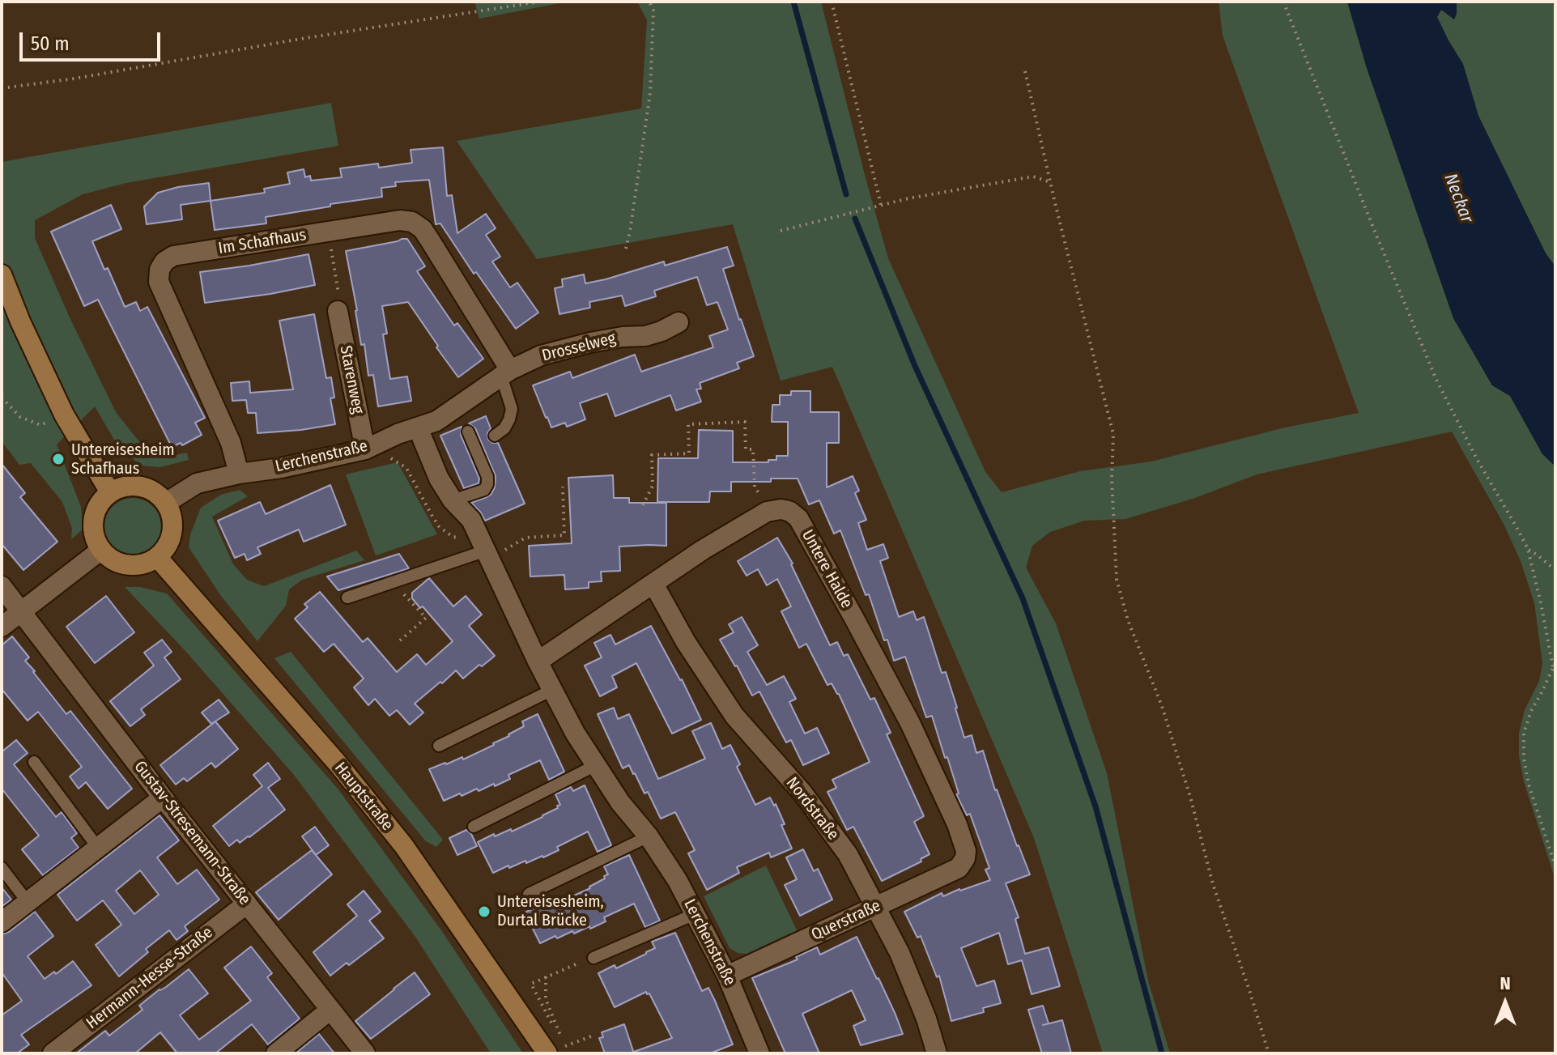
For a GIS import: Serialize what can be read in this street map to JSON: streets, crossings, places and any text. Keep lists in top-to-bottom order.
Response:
{
  "streets": {
    "main road": ["Hauptstraße"],
    "street": [
      "Im Schafhaus",
      "Drosselweg",
      "Starenweg",
      "Lerchenstraße",
      "Untere Halde",
      "Nordstraße",
      "Gustav-Stresemann-Straße",
      "Querstraße",
      "Hermann-Hesse-Straße"
    ]
  },
  "crossings": [
    ["Im Schafhaus", "Drosselweg"],
    ["Im Schafhaus", "Lerchenstraße"],
    ["Drosselweg", "Lerchenstraße"],
    ["Starenweg", "Lerchenstraße"],
    ["Lerchenstraße", "Hauptstraße"],
    ["Lerchenstraße", "Querstraße"],
    ["Untere Halde", "Querstraße"],
    ["Nordstraße", "Querstraße"],
    ["Gustav-Stresemann-Straße", "Hermann-Hesse-Straße"]
  ],
  "water": ["Neckar"],
  "places": ["Untereisesheim Schafhaus", "Untereisesheim, Durtal Brücke"],
  "scale_bar": "50 m",
  "north": "top"
}
